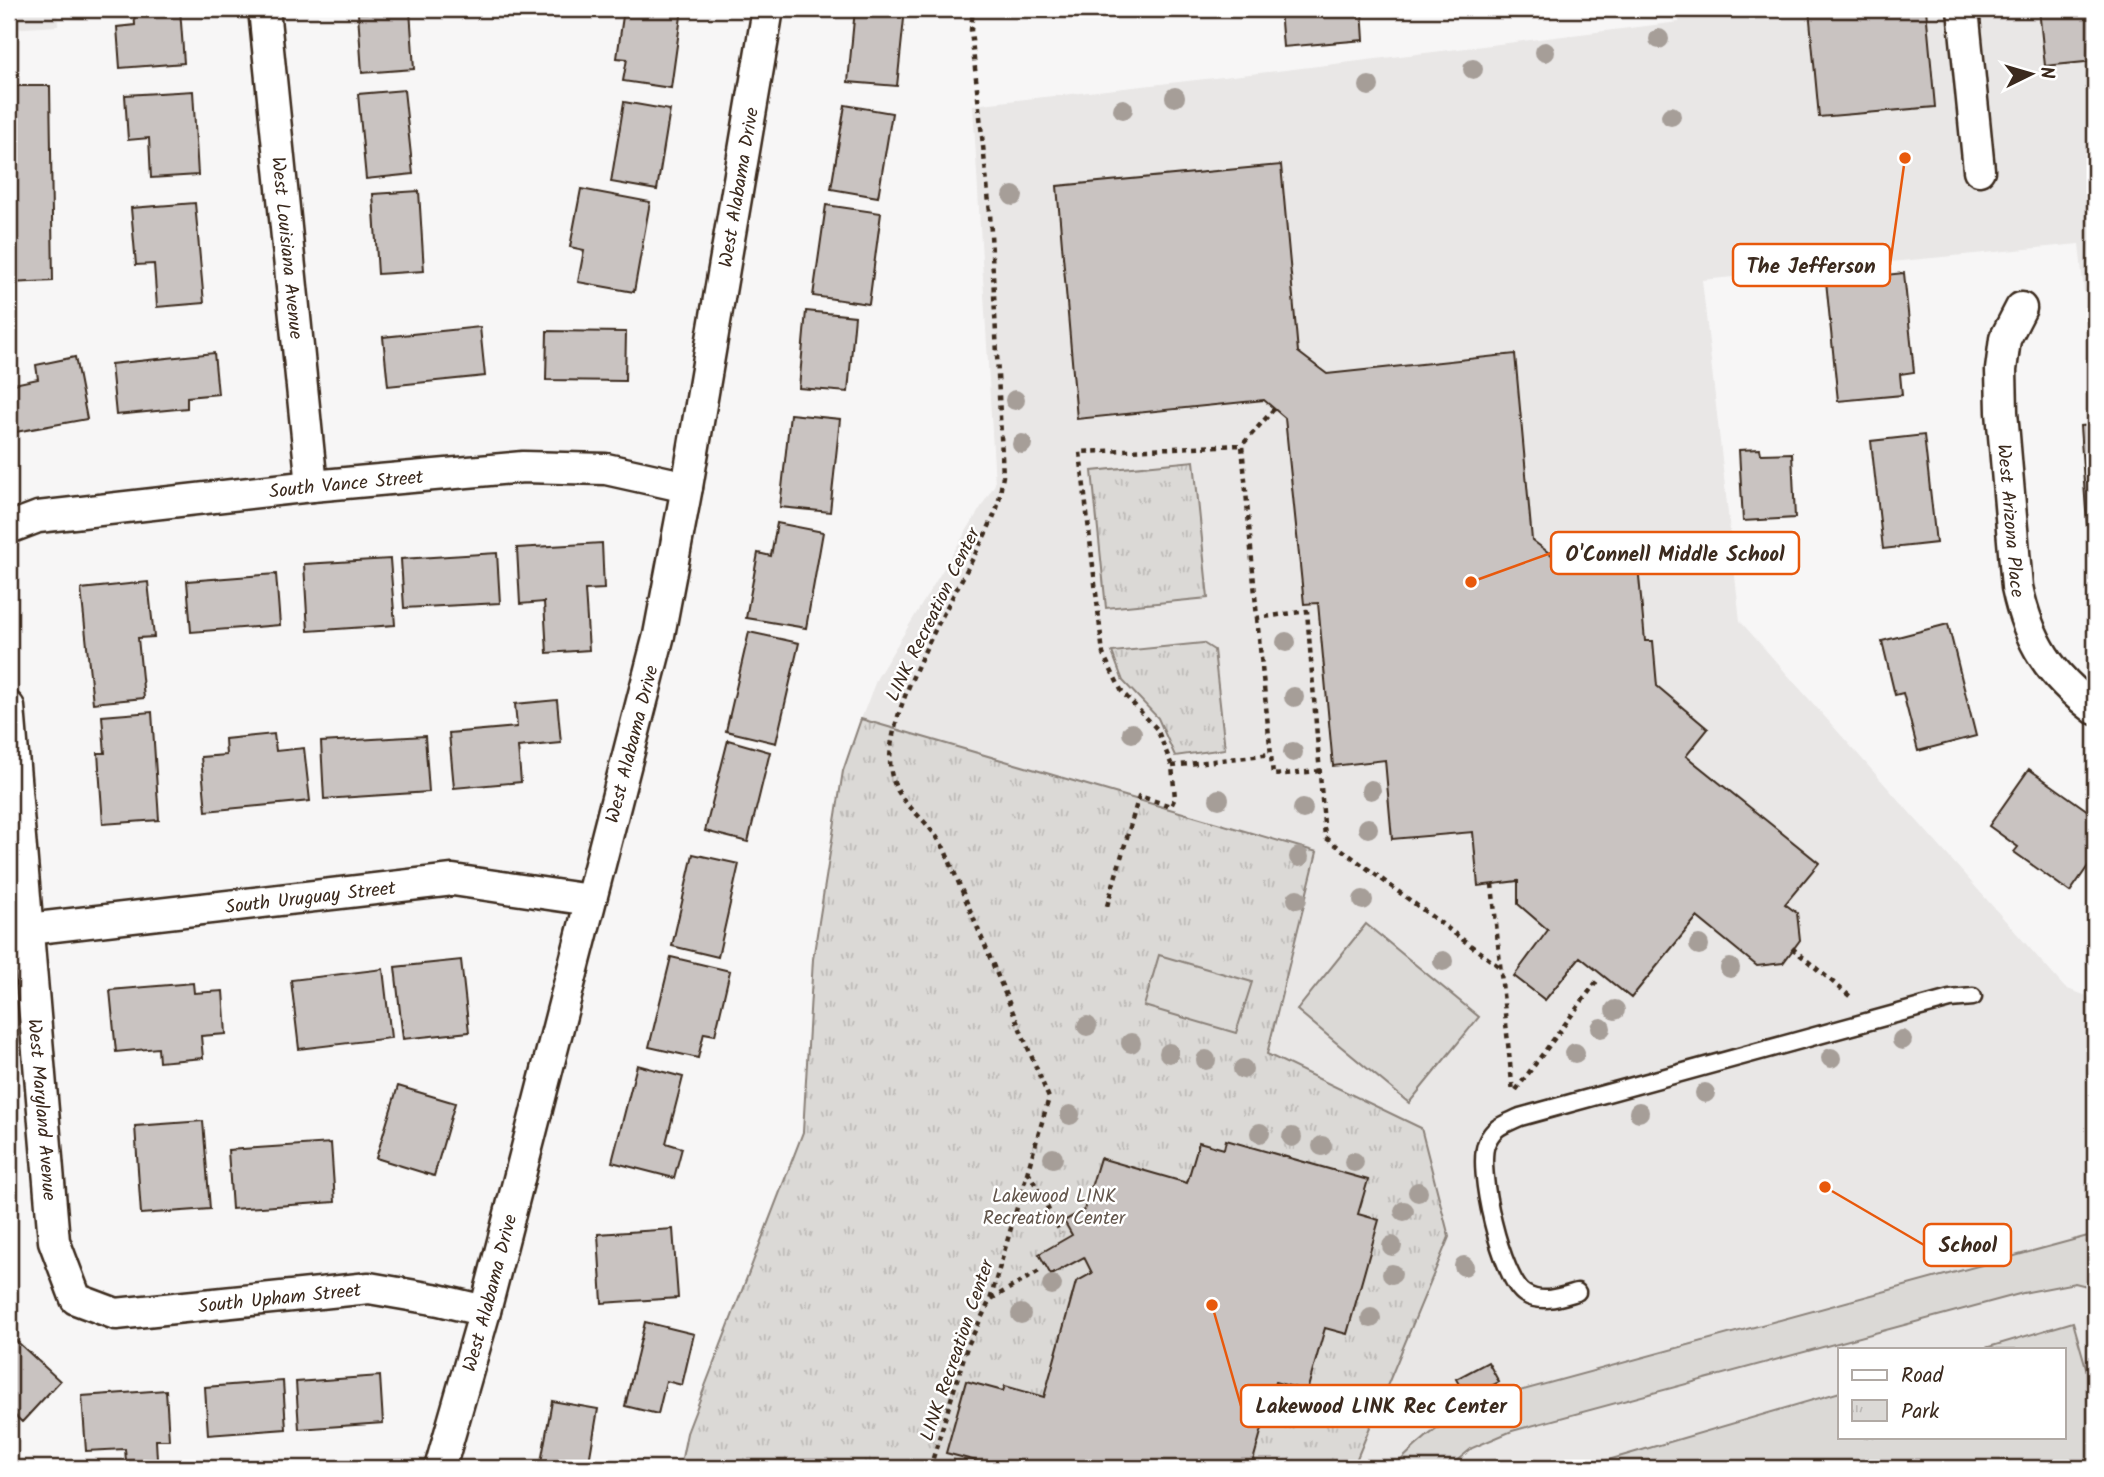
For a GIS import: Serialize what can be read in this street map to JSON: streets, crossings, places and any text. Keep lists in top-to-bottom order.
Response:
{
  "streets": {
    "street": [
      "West Alabama Drive",
      "West Louisiana Avenue",
      "South Vance Street",
      "West Arizona Place",
      "South Uruguay Street",
      "West Maryland Avenue",
      "South Upham Street"
    ],
    "path": ["LINK Recreation Center"]
  },
  "crossings": [
    ["West Alabama Drive", "South Vance Street"],
    ["West Alabama Drive", "South Uruguay Street"],
    ["West Alabama Drive", "South Upham Street"],
    ["West Louisiana Avenue", "South Vance Street"],
    ["South Uruguay Street", "West Maryland Avenue"],
    ["West Maryland Avenue", "South Upham Street"]
  ],
  "parks": ["Lakewood LINK Recreation Center"],
  "places": [
    "The Jefferson",
    "O'Connell Middle School",
    "School",
    "Lakewood LINK Rec Center"
  ],
  "legend": ["Road", "Park"],
  "north": "right"
}
